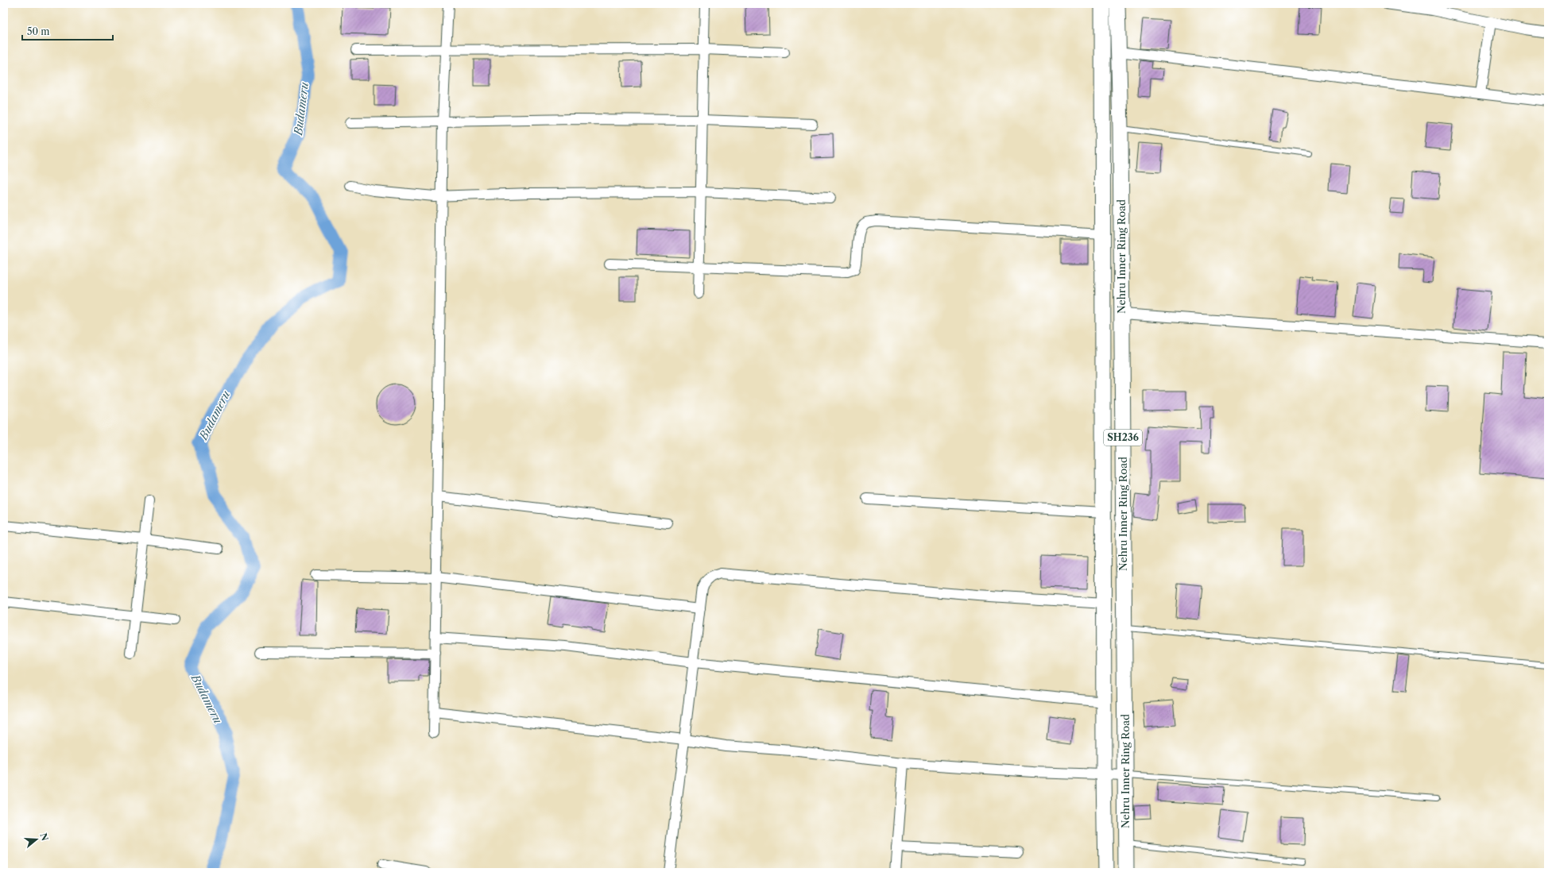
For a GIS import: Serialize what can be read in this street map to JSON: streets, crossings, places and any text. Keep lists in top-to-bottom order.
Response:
{
  "streets": {
    "main road": ["Nehru Inner Ring Road", "SH236"]
  },
  "water": ["Budameru"],
  "scale_bar": "50 m",
  "north": "right"
}
